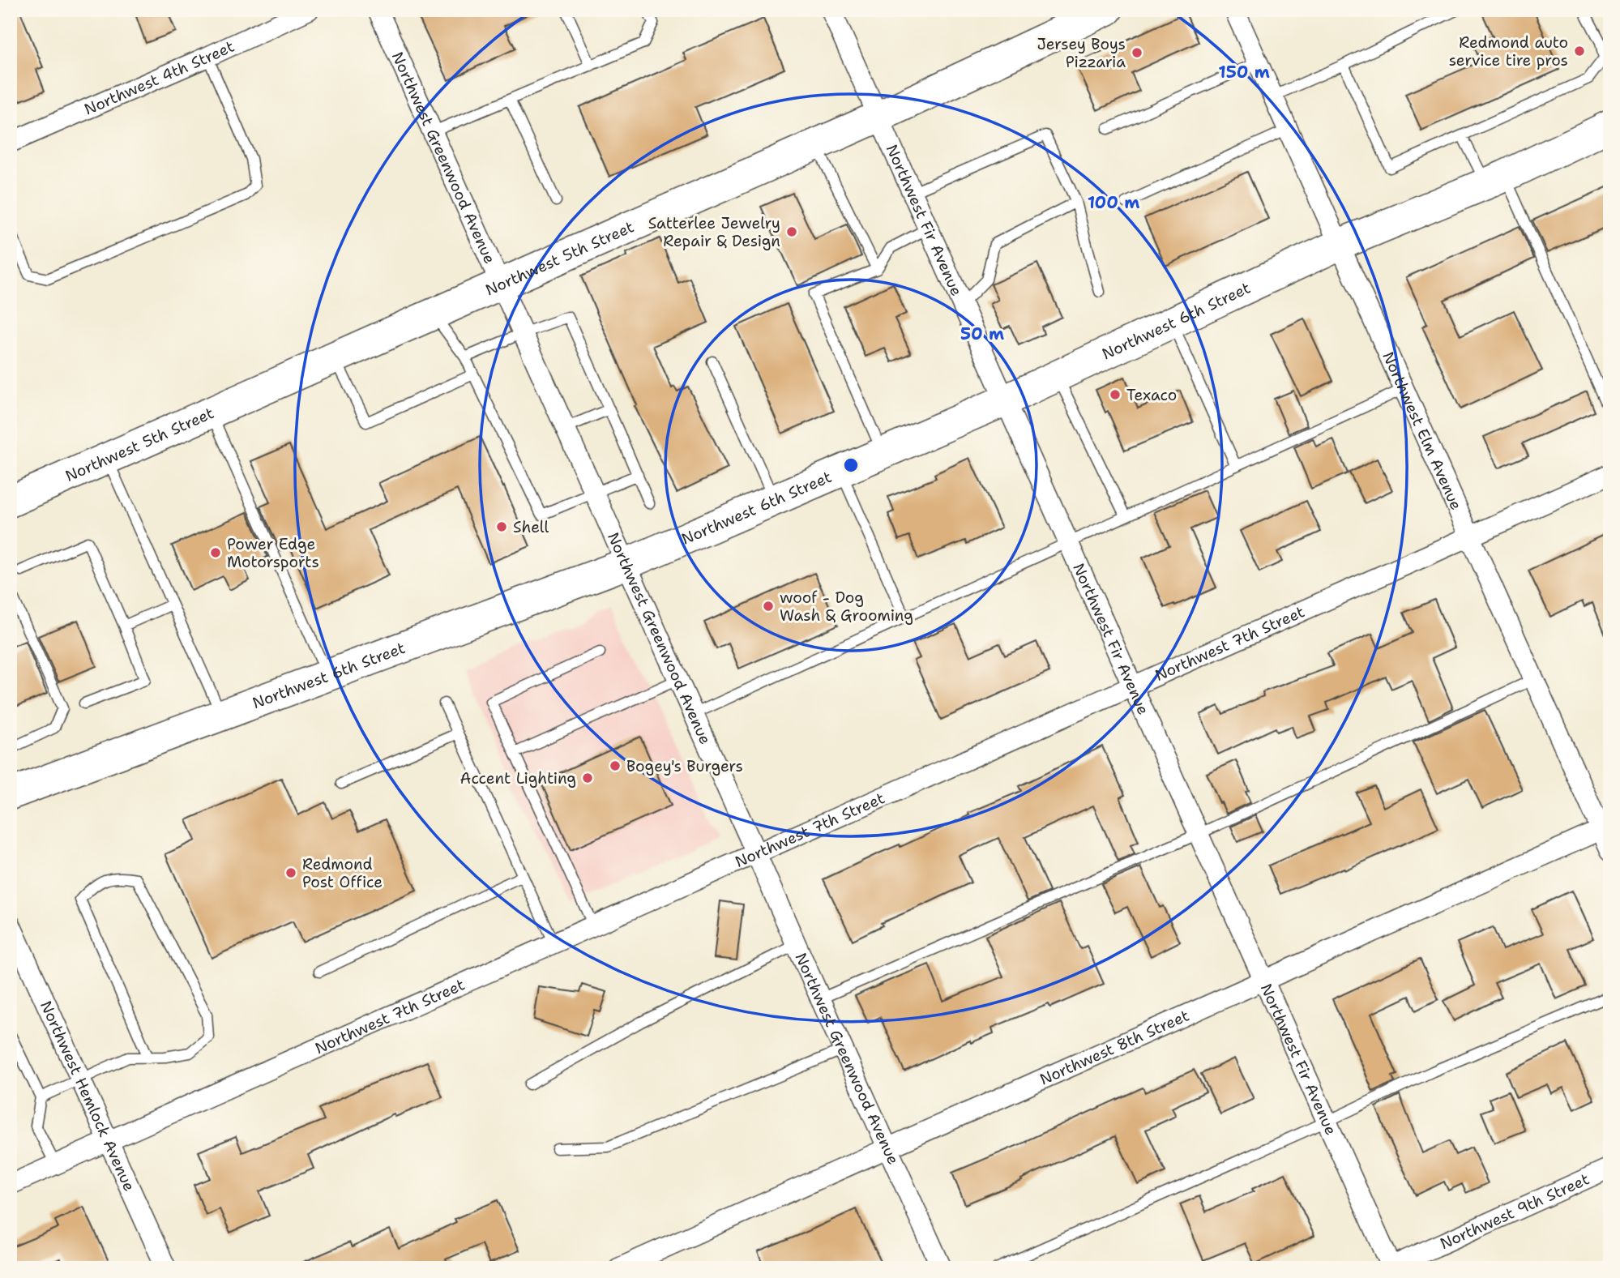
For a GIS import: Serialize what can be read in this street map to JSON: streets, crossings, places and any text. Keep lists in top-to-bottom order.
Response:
{
  "streets": {
    "main road": ["Northwest 5th Street", "Northwest 6th Street"],
    "street": [
      "Northwest 4th Street",
      "Northwest Greenwood Avenue",
      "Northwest Fir Avenue",
      "Northwest Elm Avenue",
      "Northwest 7th Street",
      "Northwest 8th Street",
      "Northwest Hemlock Avenue",
      "Northwest 9th Street"
    ]
  },
  "crossings": [
    ["Northwest Greenwood Avenue", "Northwest 5th Street"],
    ["Northwest Greenwood Avenue", "Northwest 6th Street"],
    ["Northwest Greenwood Avenue", "Northwest 7th Street"],
    ["Northwest Greenwood Avenue", "Northwest 8th Street"],
    ["Northwest Fir Avenue", "Northwest 5th Street"],
    ["Northwest Fir Avenue", "Northwest 6th Street"],
    ["Northwest Fir Avenue", "Northwest 7th Street"],
    ["Northwest Fir Avenue", "Northwest 8th Street"],
    ["Northwest Fir Avenue", "Northwest 9th Street"],
    ["Northwest 6th Street", "Northwest Elm Avenue"],
    ["Northwest Elm Avenue", "Northwest 7th Street"],
    ["Northwest Elm Avenue", "Northwest 8th Street"],
    ["Northwest 7th Street", "Northwest Hemlock Avenue"]
  ],
  "places": [
    "Redmond auto service tire pros",
    "Jersey Boys Pizzaria",
    "Satterlee Jewelry Repair & Design",
    "Texaco",
    "Shell",
    "Power Edge Motorsports",
    "woof - Dog Wash & Grooming",
    "Bogey's Burgers",
    "Accent Lighting",
    "Redmond Post Office"
  ],
  "rings": ["150 m", "100 m", "50 m"]
}
